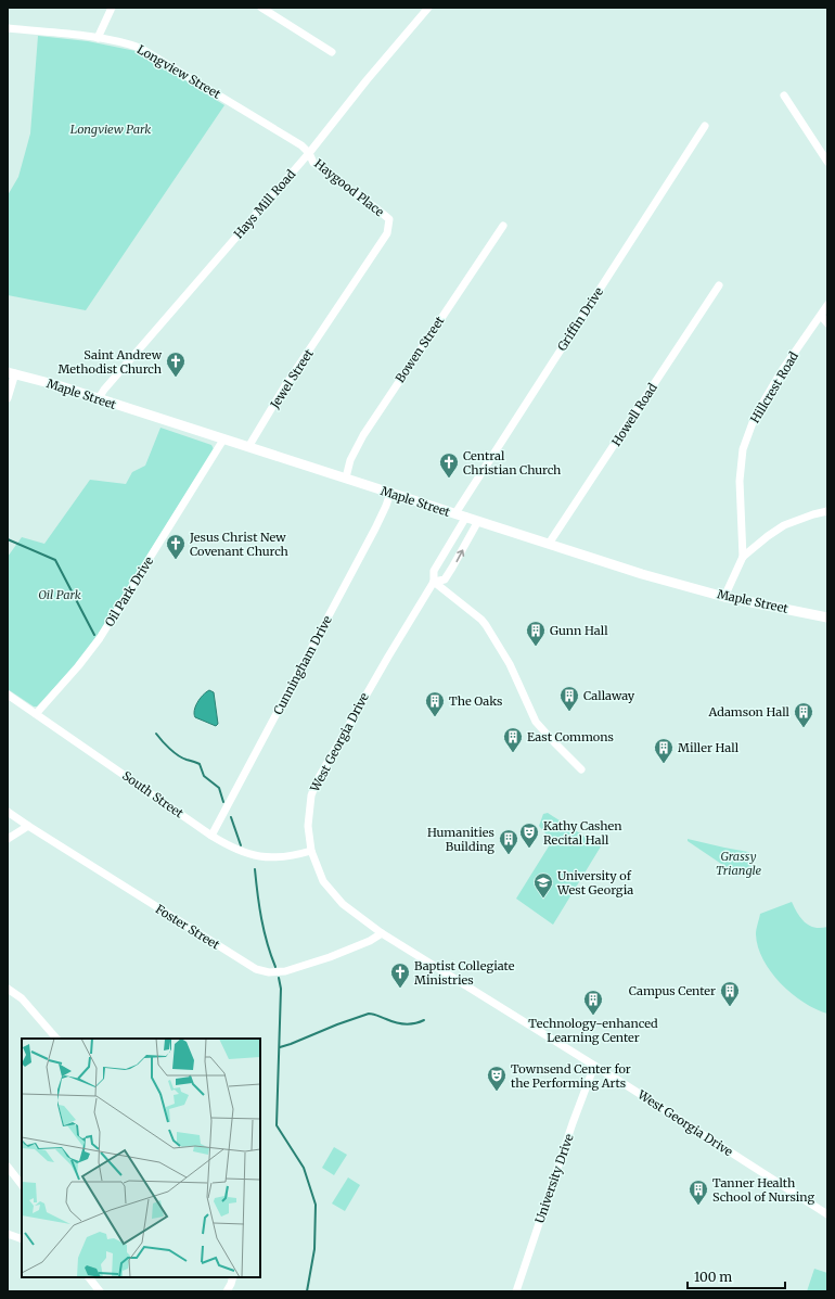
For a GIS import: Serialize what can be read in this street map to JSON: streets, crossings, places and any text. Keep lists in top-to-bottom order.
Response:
{
  "streets": {
    "main road": ["Maple Street"],
    "street": [
      "Longview Street",
      "Haygood Place",
      "Hays Mill Road",
      "Griffin Drive",
      "Bowen Street",
      "Jewel Street",
      "Hillcrest Road",
      "Howell Road",
      "Oil Park Drive",
      "Cunningham Drive",
      "West Georgia Drive",
      "South Street",
      "Foster Street",
      "University Drive"
    ]
  },
  "crossings": [
    ["Longview Street", "Haygood Place"],
    ["Longview Street", "Hays Mill Road"],
    ["Haygood Place", "Hays Mill Road"],
    ["Haygood Place", "Jewel Street"],
    ["Hays Mill Road", "Maple Street"],
    ["Griffin Drive", "Maple Street"],
    ["Bowen Street", "Maple Street"],
    ["Jewel Street", "Maple Street"],
    ["Maple Street", "Howell Road"],
    ["Maple Street", "Oil Park Drive"],
    ["Maple Street", "Cunningham Drive"],
    ["Maple Street", "West Georgia Drive"],
    ["Oil Park Drive", "South Street"],
    ["Cunningham Drive", "South Street"],
    ["West Georgia Drive", "South Street"],
    ["West Georgia Drive", "Foster Street"],
    ["West Georgia Drive", "University Drive"]
  ],
  "parks": ["Longview Park", "Oil Park", "Grassy Triangle"],
  "places": {
    "church": [
      "Saint Andrew Methodist Church",
      "Central Christian Church",
      "Jesus Christ New Covenant Church",
      "Baptist Collegiate Ministries"
    ],
    "building": [
      "Gunn Hall",
      "Callaway",
      "The Oaks",
      "Adamson Hall",
      "East Commons",
      "Miller Hall",
      "Humanities Building",
      "Campus Center",
      "Technology-enhanced Learning Center",
      "Tanner Health School of Nursing"
    ],
    "theatre": ["Kathy Cashen Recital Hall", "Townsend Center for the Performing Arts"],
    "school or university": ["University of West Georgia"]
  },
  "scale_bar": "100 m"
}
